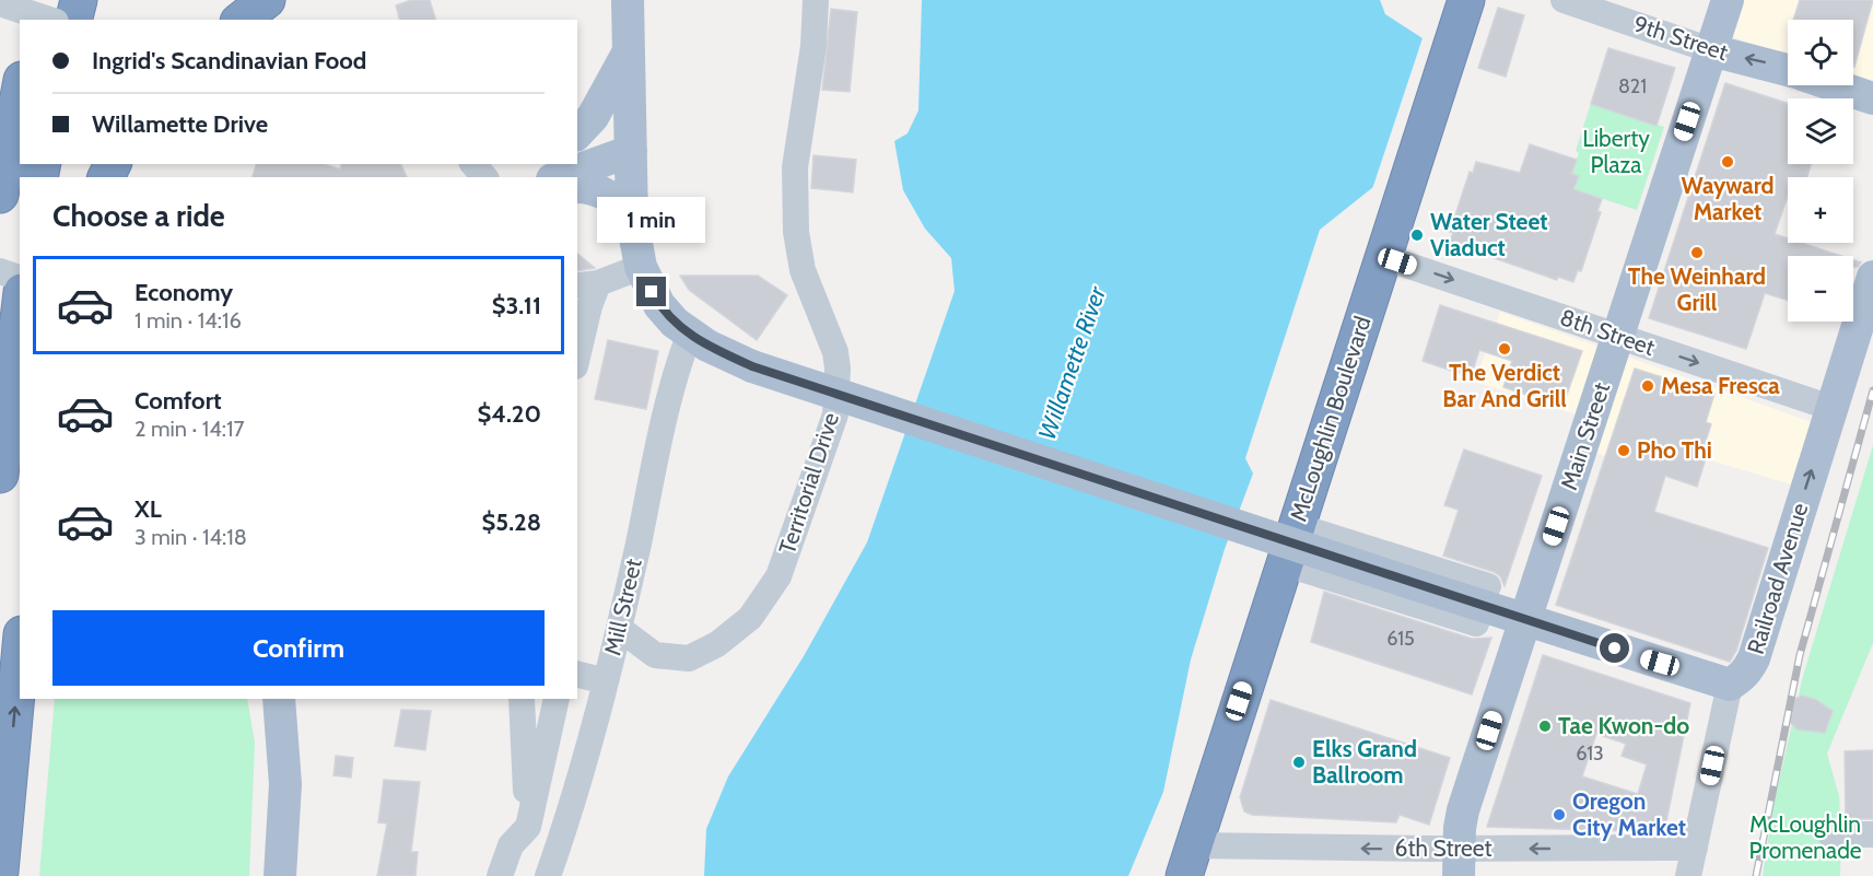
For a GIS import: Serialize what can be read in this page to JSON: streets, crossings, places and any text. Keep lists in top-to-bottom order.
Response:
{
  "streets": {
    "highway": ["McLoughlin Boulevard"],
    "main road": ["9th Street", "Main Street", "Railroad Avenue"],
    "street": [
      "8th Street",
      "Territorial Drive",
      "Mill Street",
      "6th Street"
    ]
  },
  "crossings": [
    ["9th Street", "Main Street"],
    ["8th Street", "McLoughlin Boulevard"],
    ["8th Street", "Main Street"],
    ["8th Street", "Railroad Avenue"],
    ["McLoughlin Boulevard", "6th Street"],
    ["Main Street", "6th Street"],
    ["Territorial Drive", "Mill Street"]
  ],
  "one_way": ["8th Street", "Railroad Avenue", "6th Street"],
  "water": ["Willamette River"],
  "parks": ["Liberty Plaza", "McLoughlin Promenade"],
  "places": [
    "Wayward Market",
    "Water Steet Viaduct",
    "The Weinhard Grill",
    "The Verdict Bar And Grill",
    "Mesa Fresca",
    "Pho Thi",
    "Tae Kwon-do",
    "Elks Grand Ballroom",
    "Oregon City Market"
  ],
  "house_numbers": ["821", "615", "613"],
  "page": {
    "map_buttons": ["+", "−"],
    "banner": ["Ingrid's Scandinavian Food", "Willamette Drive"],
    "heading": "Choose a ride",
    "bubble": "1 min",
    "list": [
      {
        "name": "Economy",
        "note": "1 min · 14:16",
        "value": "$3.11"
      },
      {
        "name": "Comfort",
        "note": "2 min · 14:17",
        "value": "$4.20"
      },
      {
        "name": "XL",
        "note": "3 min · 14:18",
        "value": "$5.28"
      }
    ],
    "buttons": "Confirm"
  }
}
